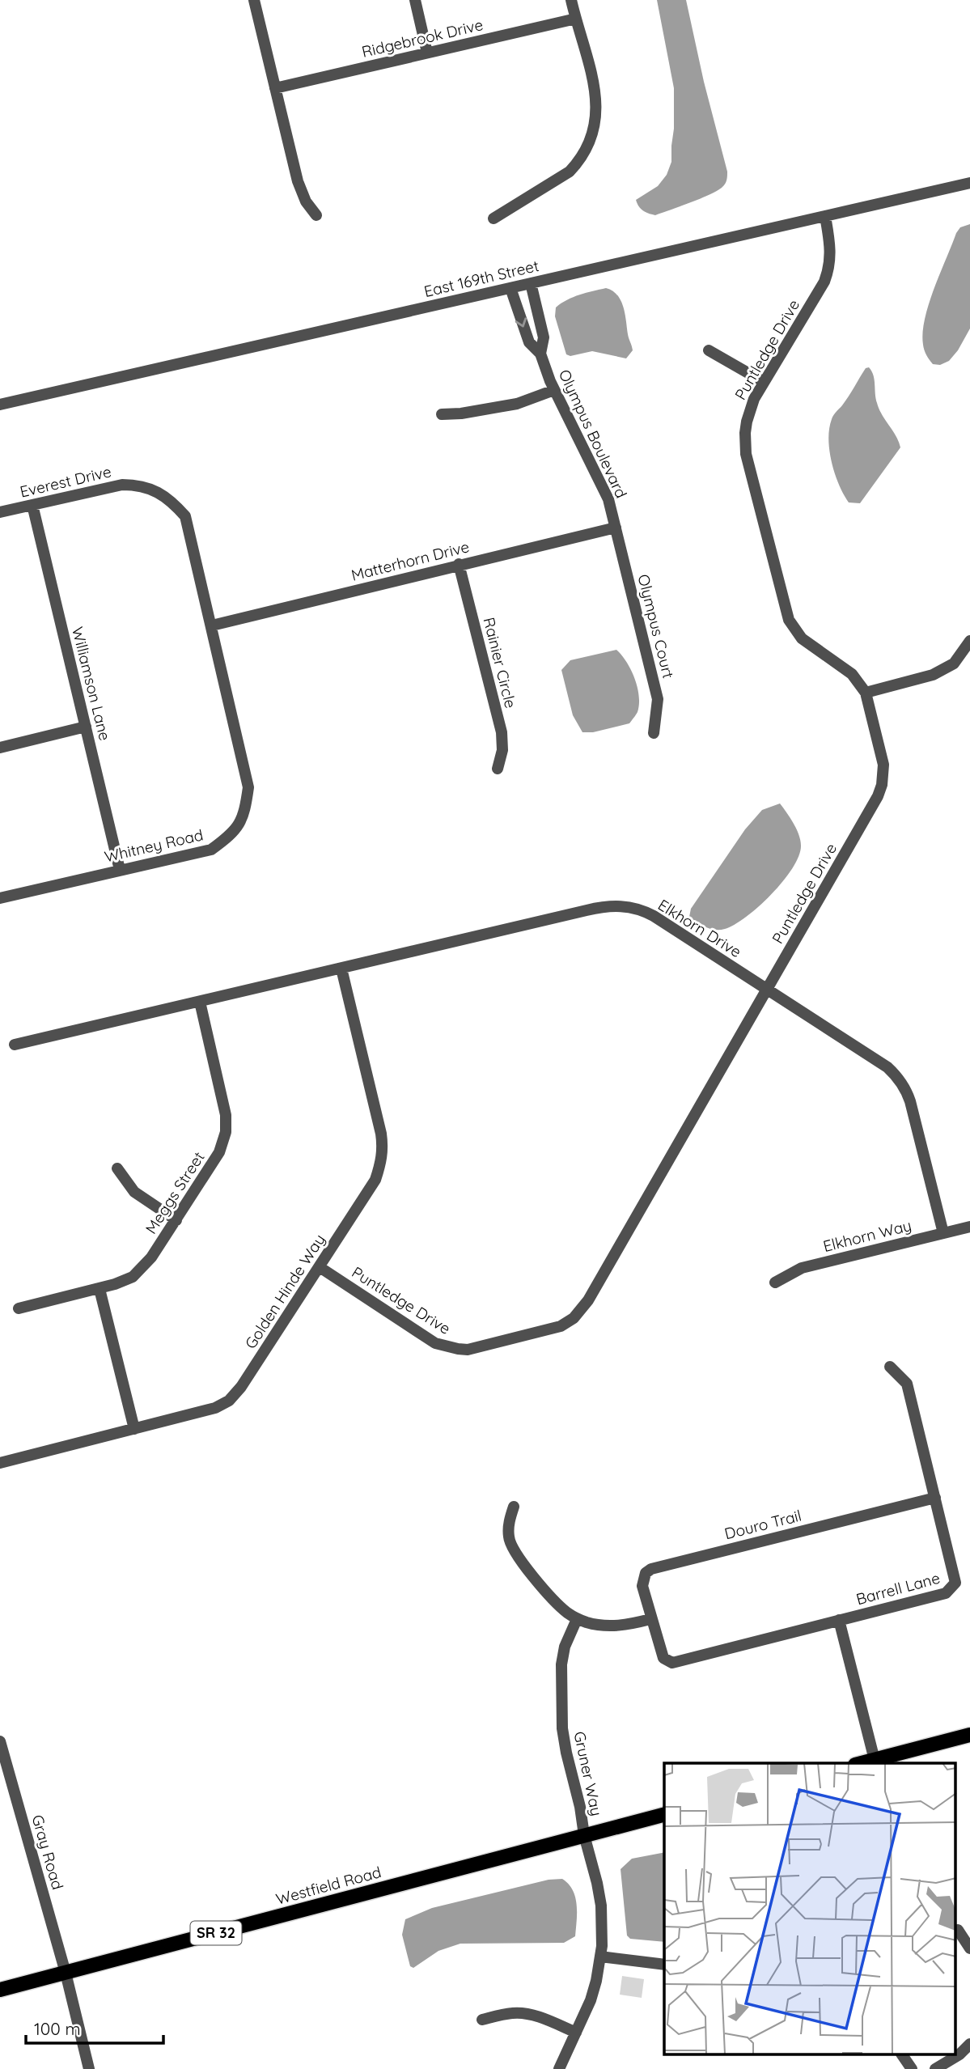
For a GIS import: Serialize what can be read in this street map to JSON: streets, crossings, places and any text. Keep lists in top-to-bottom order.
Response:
{
  "streets": {
    "main road": ["Westfield Road", "SR 32"],
    "street": [
      "Ridgebrook Drive",
      "East 169th Street",
      "Puntledge Drive",
      "Olympus Boulevard",
      "Everest Drive",
      "Matterhorn Drive",
      "Olympus Court",
      "Rainier Circle",
      "Williamson Lane",
      "Whitney Road",
      "Elkhorn Drive",
      "Meggs Street",
      "Elkhorn Way",
      "Golden Hinde Way",
      "Douro Trail",
      "Barrell Lane",
      "Gruner Way",
      "Gray Road"
    ]
  },
  "crossings": [
    ["East 169th Street", "Puntledge Drive"],
    ["East 169th Street", "Olympus Boulevard"],
    ["Puntledge Drive", "Elkhorn Drive"],
    ["Puntledge Drive", "Golden Hinde Way"],
    ["Olympus Boulevard", "Matterhorn Drive"],
    ["Olympus Boulevard", "Olympus Court"],
    ["Everest Drive", "Matterhorn Drive"],
    ["Everest Drive", "Williamson Lane"],
    ["Everest Drive", "Whitney Road"],
    ["Matterhorn Drive", "Olympus Court"],
    ["Matterhorn Drive", "Rainier Circle"],
    ["Matterhorn Drive", "Whitney Road"],
    ["Williamson Lane", "Whitney Road"],
    ["Elkhorn Drive", "Meggs Street"],
    ["Elkhorn Drive", "Elkhorn Way"],
    ["Elkhorn Drive", "Golden Hinde Way"],
    ["Douro Trail", "Barrell Lane"],
    ["Gruner Way", "Westfield Road"],
    ["Gray Road", "Westfield Road"]
  ],
  "scale_bar": "100 m"
}
